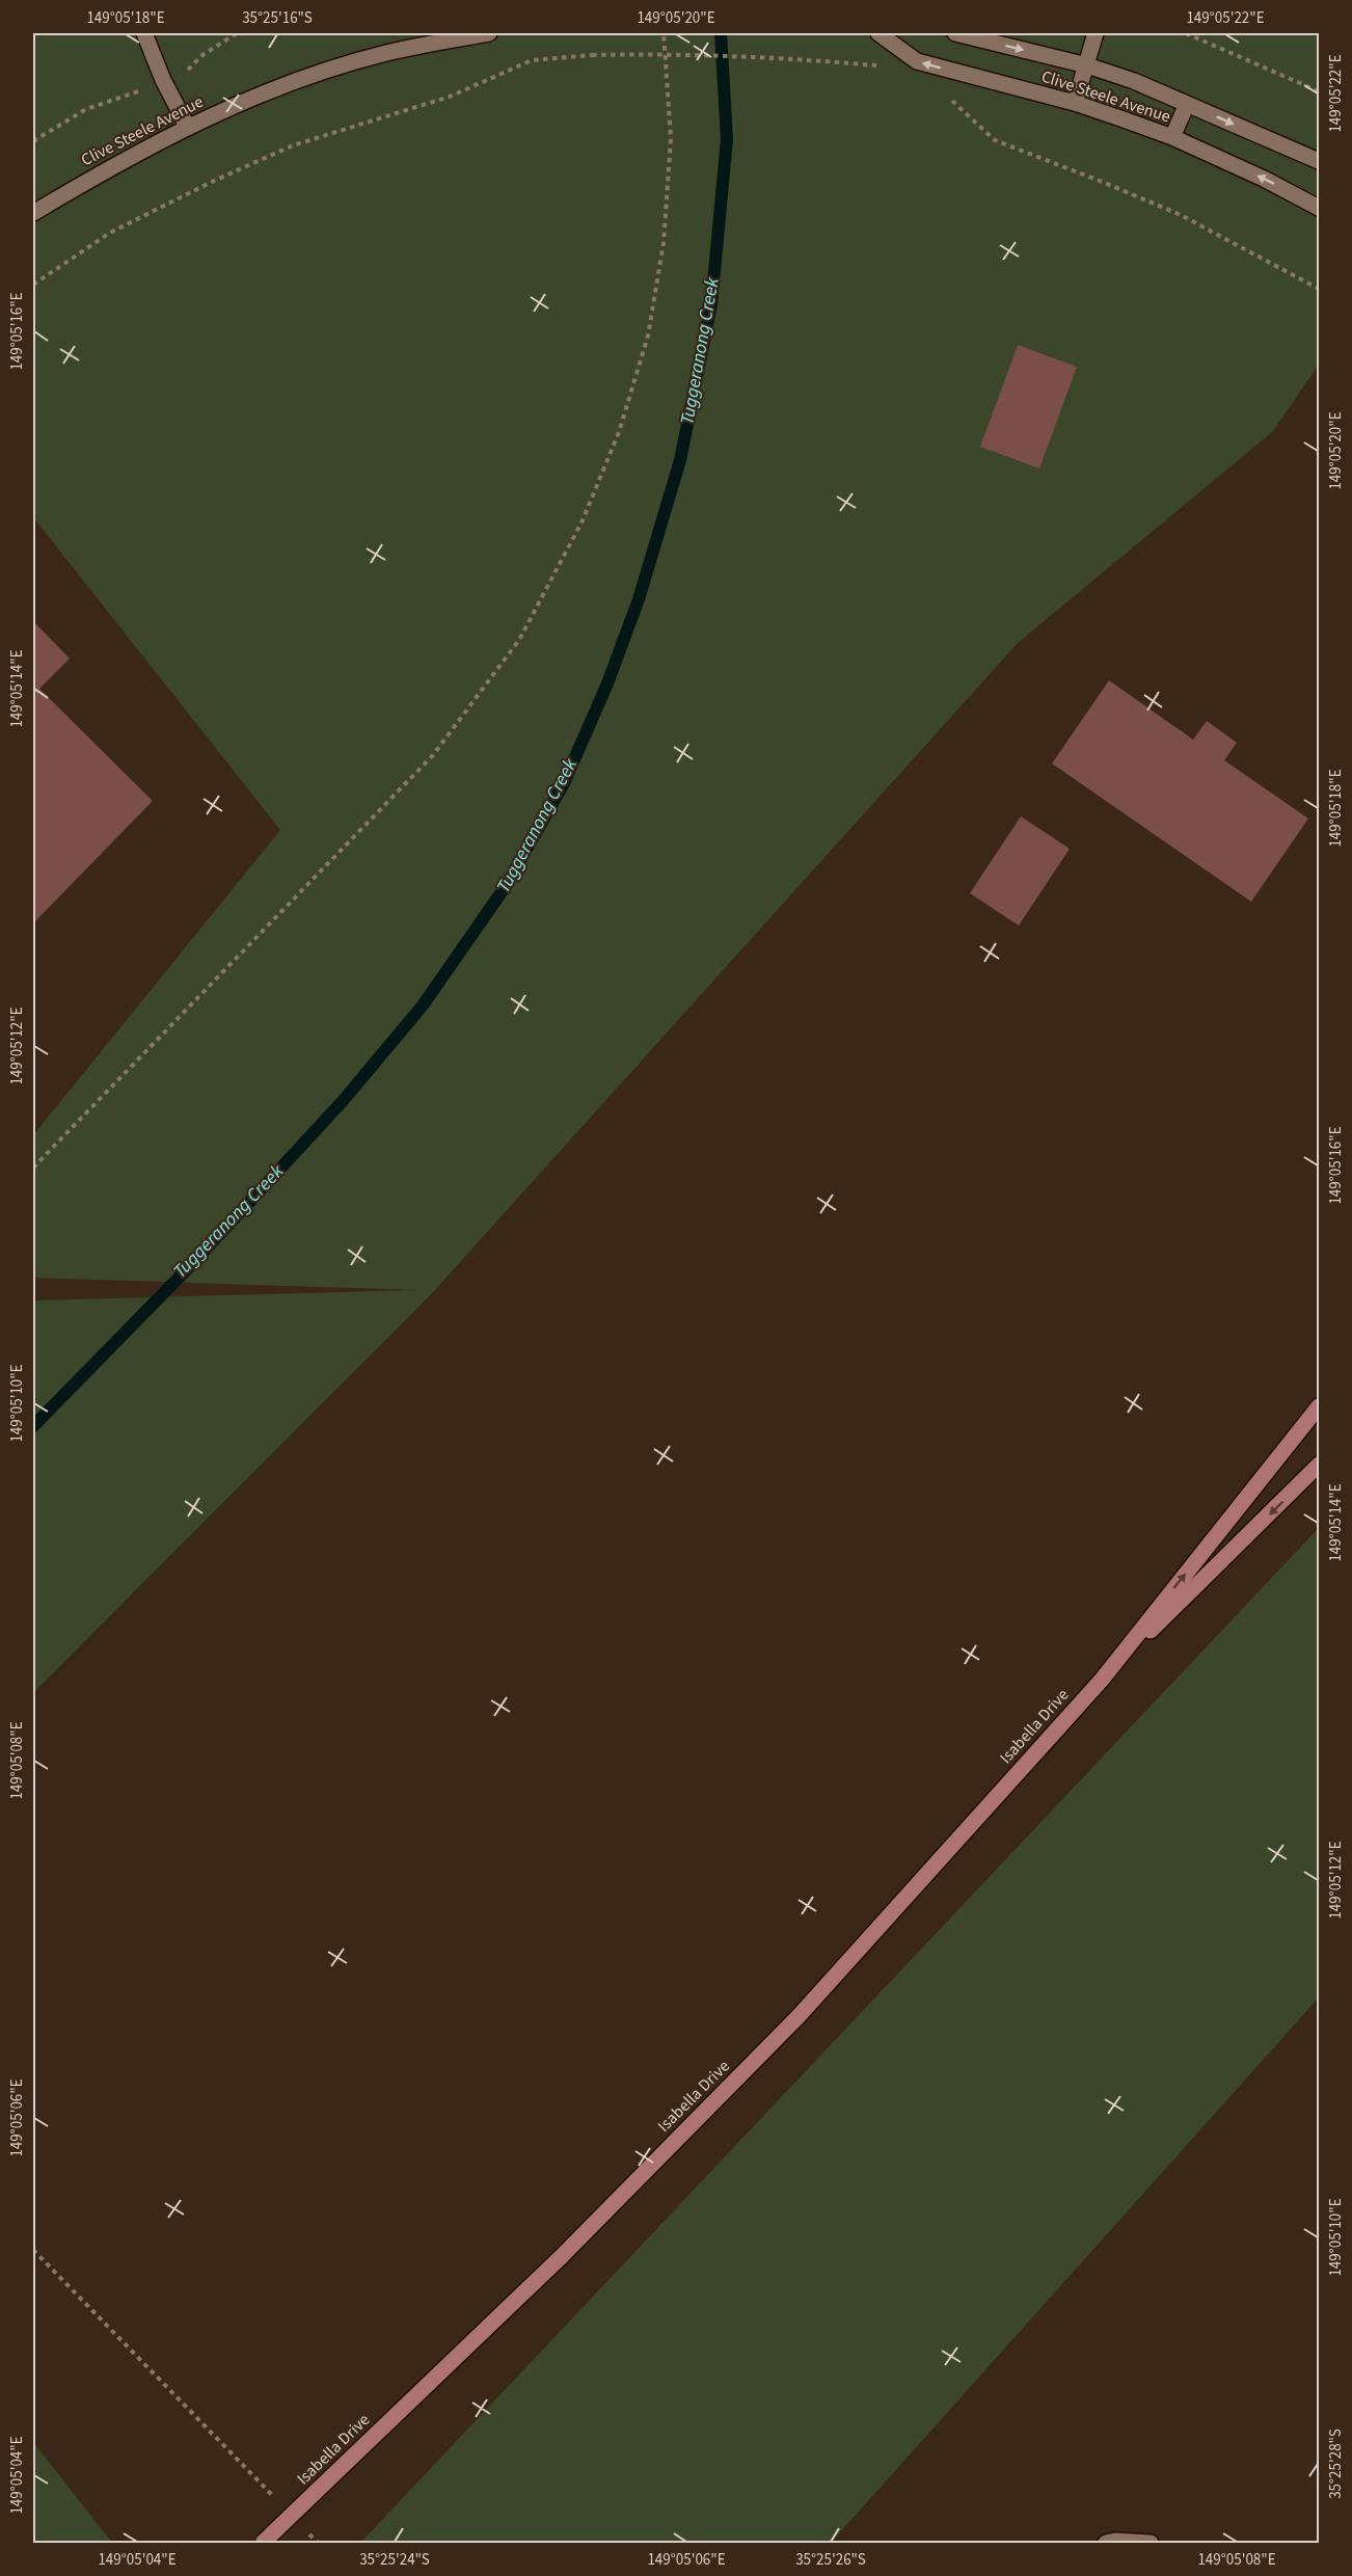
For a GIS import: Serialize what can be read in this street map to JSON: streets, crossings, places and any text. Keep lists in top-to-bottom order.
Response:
{
  "streets": {
    "main road": ["Isabella Drive"],
    "street": ["Clive Steele Avenue"]
  },
  "water": ["Tuggeranong Creek"],
  "coordinates": [
    "149°05'18\"E",
    "35°25'16\"S",
    "149°05'20\"E",
    "149°05'22\"E",
    "149°05'16\"E",
    "149°05'14\"E",
    "149°05'12\"E",
    "149°05'10\"E",
    "149°05'08\"E",
    "149°05'06\"E",
    "35°25'28\"S",
    "149°05'04\"E",
    "35°25'24\"S",
    "35°25'26\"S"
  ]
}
